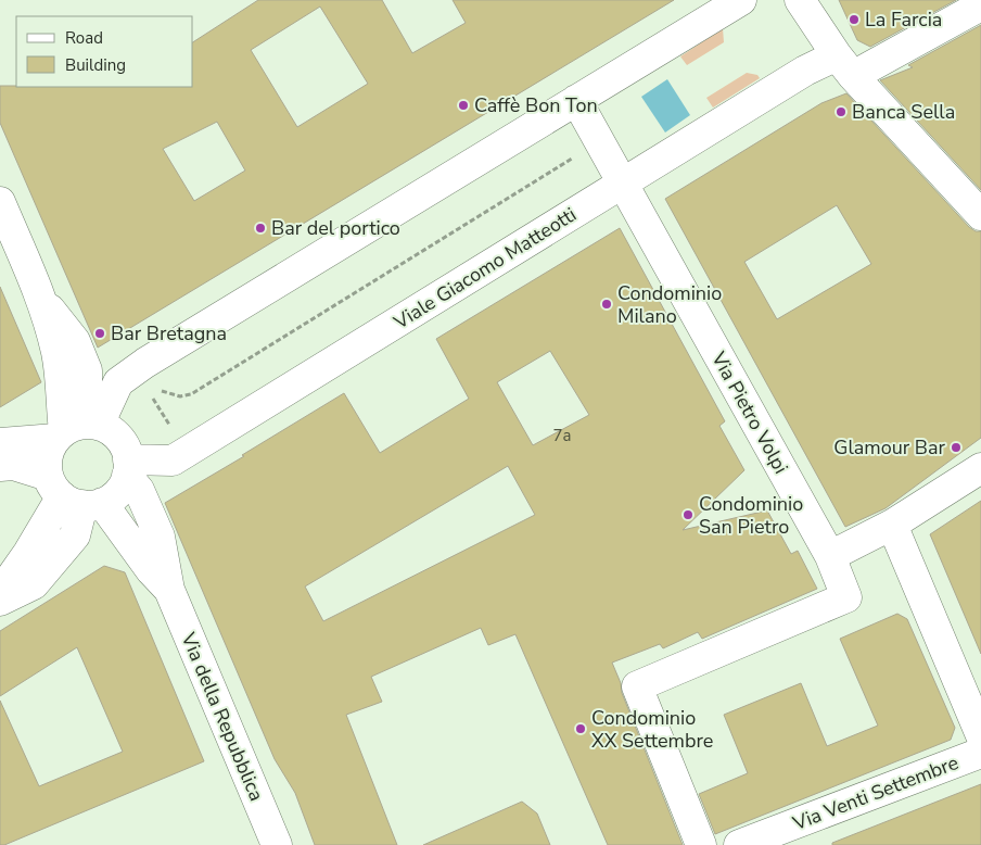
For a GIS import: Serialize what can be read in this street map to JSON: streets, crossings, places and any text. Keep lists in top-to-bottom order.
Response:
{
  "streets": {
    "street": [
      "Viale Giacomo Matteotti",
      "Via Pietro Volpi",
      "Via della Repubblica",
      "Via Venti Settembre"
    ]
  },
  "crossings": [
    ["Viale Giacomo Matteotti", "Via Pietro Volpi"],
    ["Viale Giacomo Matteotti", "Via della Repubblica"]
  ],
  "places": [
    "La Farcia",
    "Caffè Bon Ton",
    "Banca Sella",
    "Bar del portico",
    "Condominio Milano",
    "Bar Bretagna",
    "Glamour Bar",
    "Condominio San Pietro",
    "Condominio XX Settembre"
  ],
  "house_numbers": ["7a"],
  "legend": ["Road", "Building"]
}
